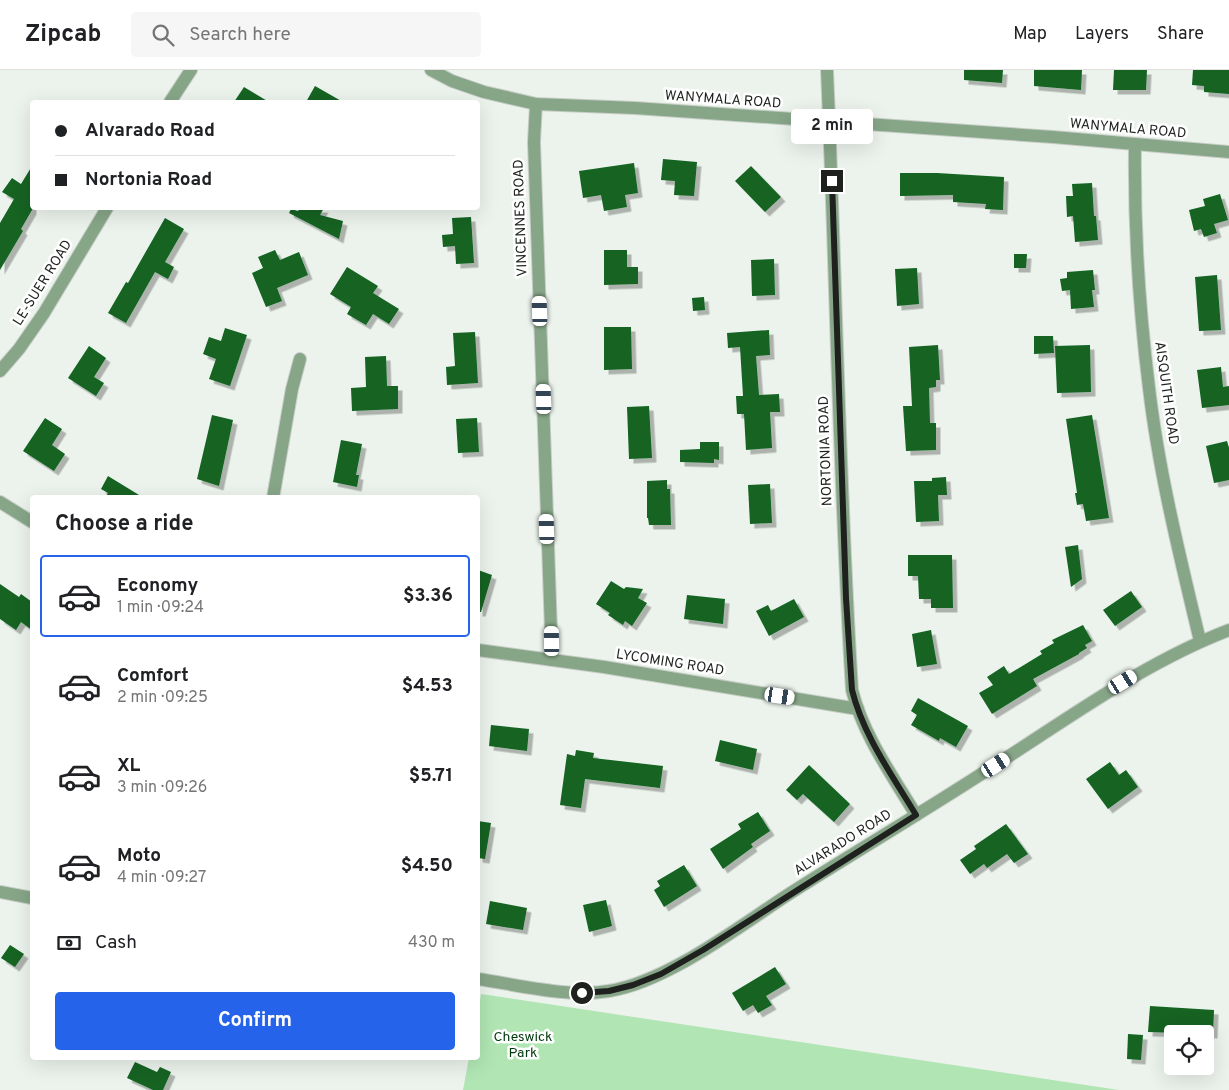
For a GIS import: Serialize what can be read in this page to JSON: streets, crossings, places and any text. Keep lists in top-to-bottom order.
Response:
{
  "streets": {
    "street": [
      "WANYMALA ROAD",
      "VINCENNES ROAD",
      "LE-SUER ROAD",
      "AISQUITH ROAD",
      "NORTONIA ROAD",
      "LYCOMING ROAD",
      "ALVARADO ROAD"
    ]
  },
  "crossings": [
    ["WANYMALA ROAD", "VINCENNES ROAD"],
    ["WANYMALA ROAD", "AISQUITH ROAD"],
    ["WANYMALA ROAD", "NORTONIA ROAD"],
    ["VINCENNES ROAD", "LYCOMING ROAD"],
    ["AISQUITH ROAD", "ALVARADO ROAD"],
    ["NORTONIA ROAD", "LYCOMING ROAD"],
    ["NORTONIA ROAD", "ALVARADO ROAD"]
  ],
  "parks": ["Cheswick Park"],
  "page": {
    "header": "Zipcab",
    "search": "Search here",
    "nav": ["Map", "Layers", "Share"],
    "banner": ["Alvarado Road", "Nortonia Road"],
    "bubble": "2 min",
    "heading": "Choose a ride",
    "list": [
      {
        "name": "Economy",
        "note": "1 min · 09:24",
        "value": "$3.36"
      },
      {
        "name": "Comfort",
        "note": "2 min · 09:25",
        "value": "$4.53"
      },
      {
        "name": "XL",
        "note": "3 min · 09:26",
        "value": "$5.71"
      },
      {
        "name": "Moto",
        "note": "4 min · 09:27",
        "value": "$4.50"
      }
    ],
    "pay": ["Cash", "430 m"],
    "buttons": "Confirm"
  }
}
